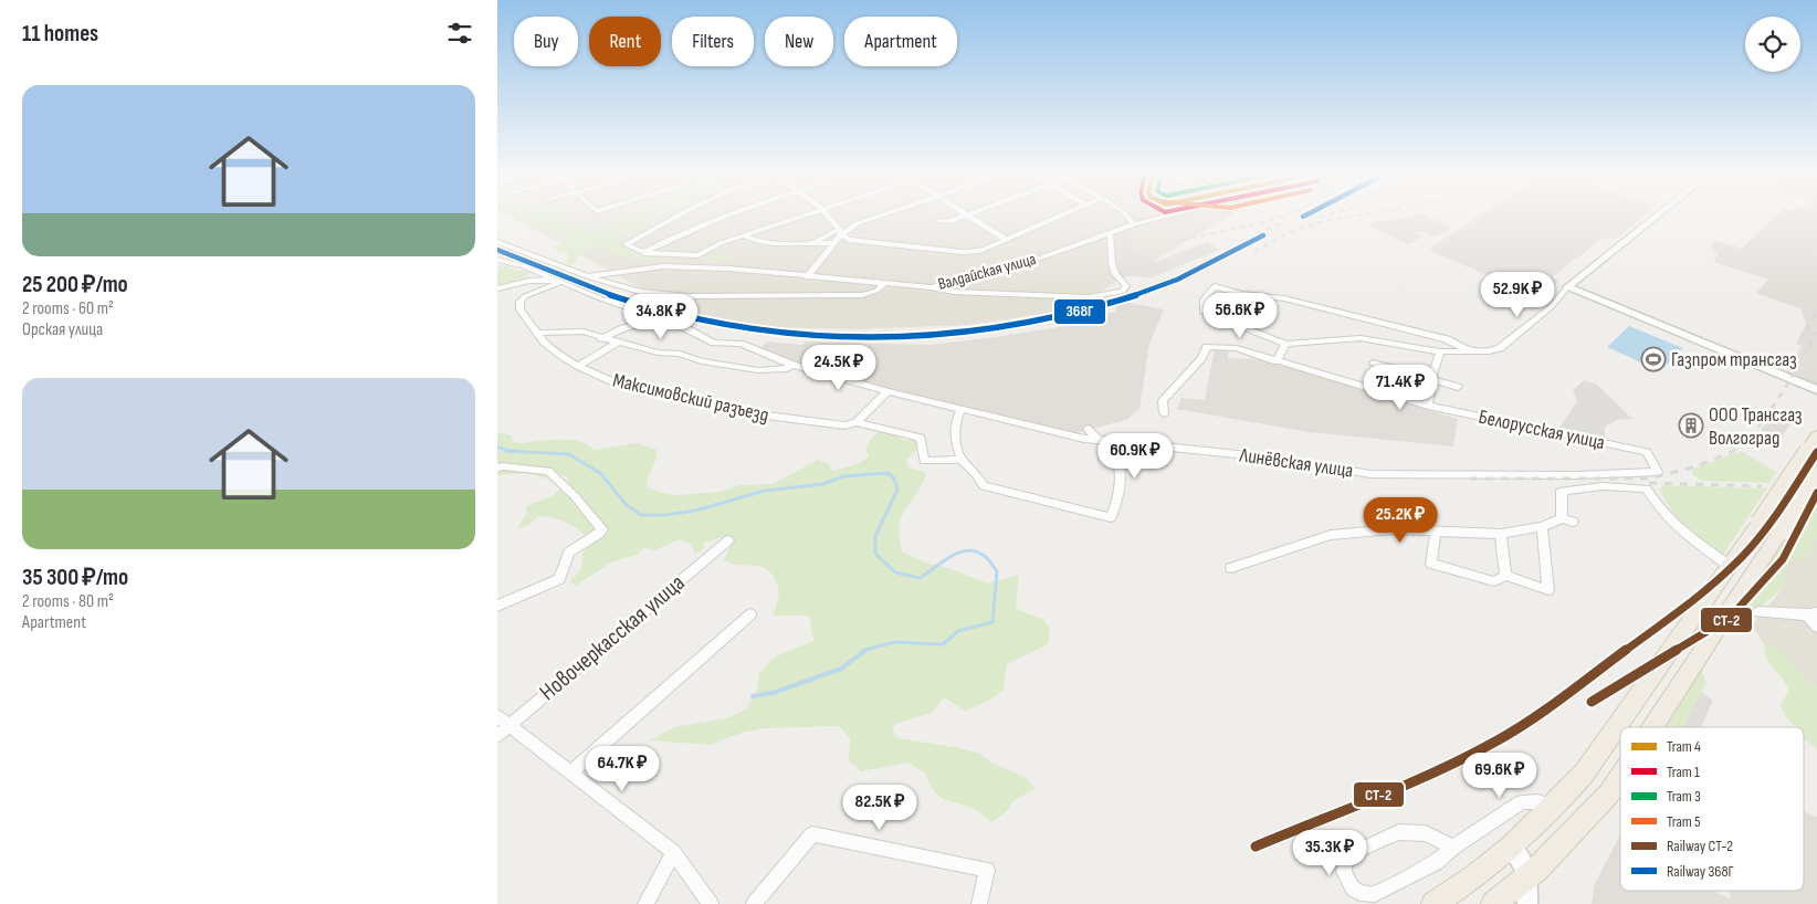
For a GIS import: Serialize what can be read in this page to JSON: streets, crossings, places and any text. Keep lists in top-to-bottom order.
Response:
{
  "streets": {
    "street": [
      "Валдайская улица",
      "Максимовский разъезд",
      "Белорусская улица",
      "Линёвская улица",
      "Новочеркасская улица"
    ]
  },
  "crossings": [
    ["Максимовский разъезд", "Линёвская улица"],
    ["Белорусская улица", "Линёвская улица"]
  ],
  "places": {
    "sports": ["Газпром трансгаз"],
    "building": ["ООО Трансгаз Волгоград"]
  },
  "lines": ["rail line 368Г", "rail line СТ-2"],
  "legend": [
    "Tram 4",
    "Tram 1",
    "Tram 3",
    "Tram 5",
    "Railway СТ-2",
    "Railway 368Г"
  ],
  "page": {
    "heading": "11 homes",
    "chip": [
      "Buy",
      "Rent",
      "Filters",
      "New",
      "Apartment"
    ],
    "list": [
      {
        "name": "25 200 ₽/mo",
        "note": "2 rooms · 60 m² · Орская улица"
      },
      {
        "name": "35 300 ₽/mo",
        "note": "2 rooms · 80 m² · Apartment"
      }
    ],
    "price": [
      "52.9K ₽",
      "56.6K ₽",
      "34.8K ₽",
      "24.5K ₽",
      "71.4K ₽",
      "60.9K ₽",
      "25.2K ₽",
      "64.7K ₽",
      "69.6K ₽",
      "82.5K ₽",
      "35.3K ₽"
    ]
  }
}
